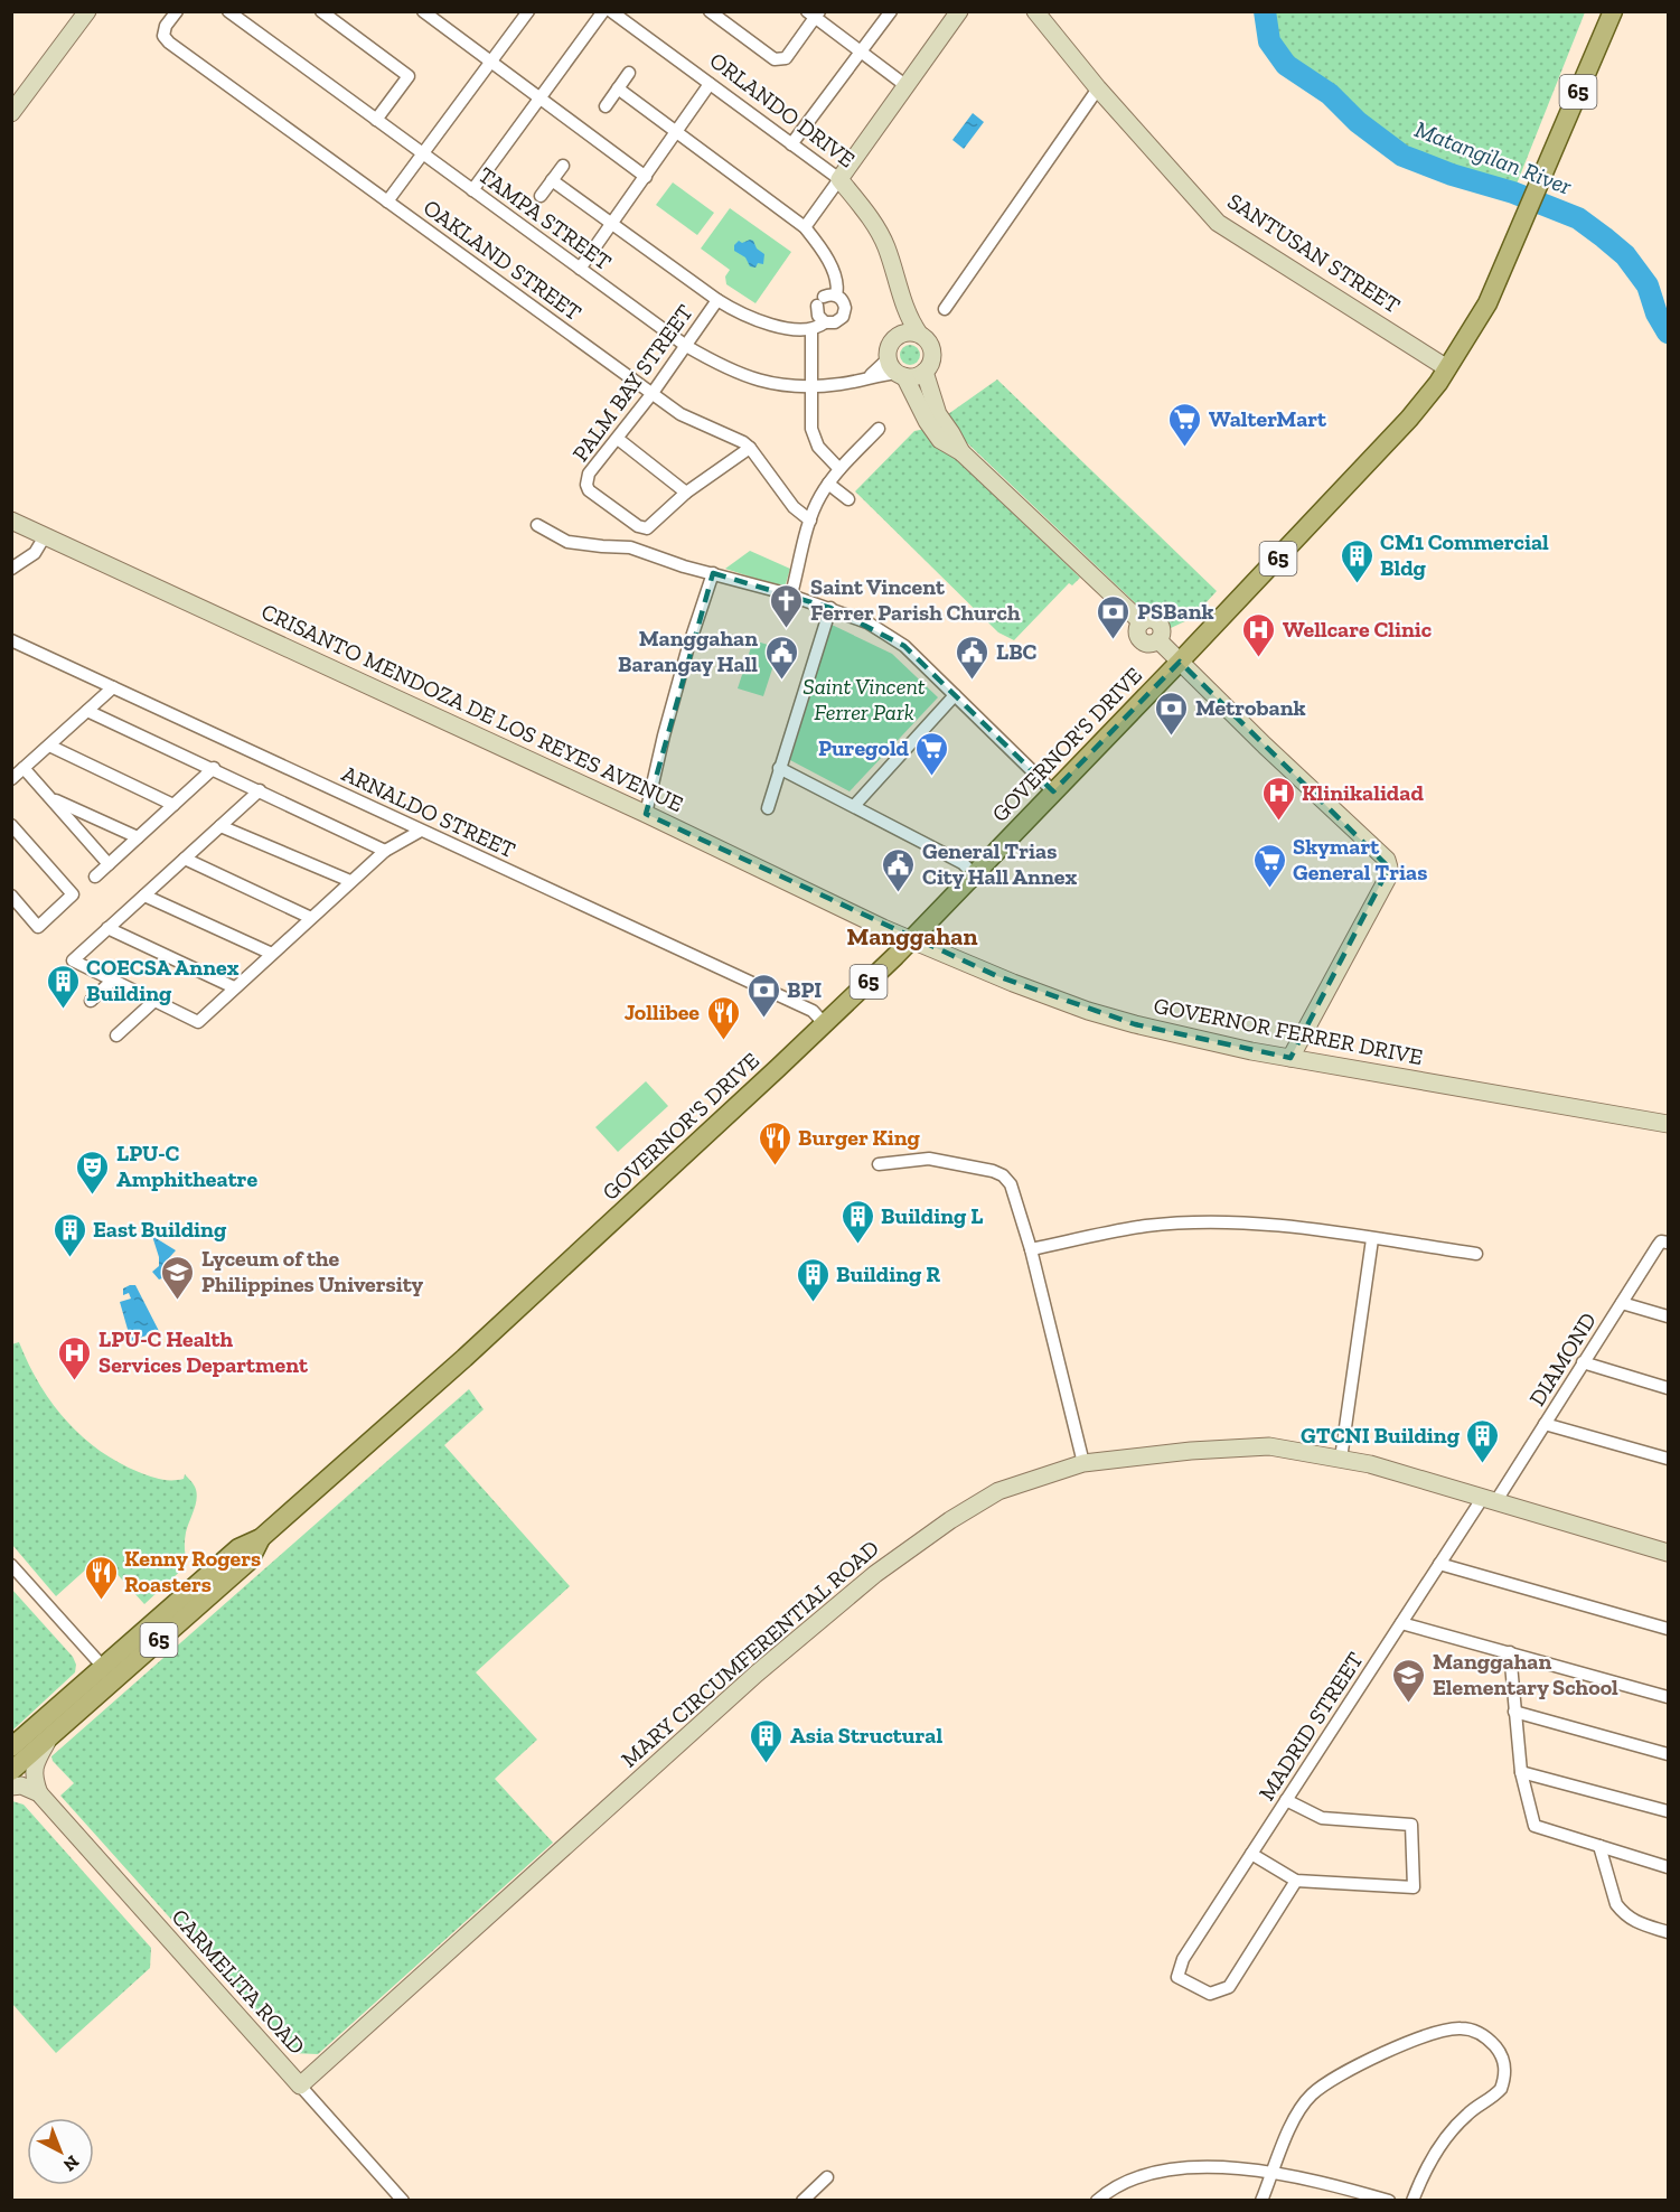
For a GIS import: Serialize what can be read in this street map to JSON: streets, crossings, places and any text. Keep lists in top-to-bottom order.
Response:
{
  "streets": {
    "main road": ["65", "GOVERNOR'S DRIVE"],
    "street": [
      "ORLANDO DRIVE",
      "TAMPA STREET",
      "SANTUSAN STREET",
      "OAKLAND STREET",
      "PALM BAY STREET",
      "CRISANTO MENDOZA DE LOS REYES AVENUE",
      "ARNALDO STREET",
      "GOVERNOR FERRER DRIVE",
      "DIAMOND",
      "MARY CIRCUMFERENTIAL ROAD",
      "MADRID STREET",
      "CARMELITA ROAD"
    ]
  },
  "crossings": [
    ["ORLANDO DRIVE", "TAMPA STREET"],
    ["TAMPA STREET", "PALM BAY STREET"],
    ["SANTUSAN STREET", "GOVERNOR'S DRIVE"],
    ["OAKLAND STREET", "PALM BAY STREET"],
    ["CRISANTO MENDOZA DE LOS REYES AVENUE", "GOVERNOR'S DRIVE"],
    ["CRISANTO MENDOZA DE LOS REYES AVENUE", "GOVERNOR FERRER DRIVE"],
    ["GOVERNOR'S DRIVE", "ARNALDO STREET"],
    ["GOVERNOR'S DRIVE", "GOVERNOR FERRER DRIVE"],
    ["DIAMOND", "MARY CIRCUMFERENTIAL ROAD"],
    ["DIAMOND", "MADRID STREET"],
    ["MARY CIRCUMFERENTIAL ROAD", "MADRID STREET"],
    ["MARY CIRCUMFERENTIAL ROAD", "CARMELITA ROAD"]
  ],
  "districts": ["Manggahan"],
  "water": ["Matangilan River"],
  "parks": ["Saint Vincent Ferrer Park"],
  "places": {
    "supermarket": ["WalterMart", "Puregold", "Skymart General Trias"],
    "building": [
      "CM1 Commercial Bldg",
      "COECSA Annex Building",
      "Building L",
      "East Building",
      "Building R",
      "GTCNI Building",
      "Asia Structural"
    ],
    "church": ["Saint Vincent Ferrer Parish Church"],
    "bank": ["PSBank", "Metrobank", "BPI"],
    "hospital": ["Wellcare Clinic", "Klinikalidad", "LPU-C Health Services Department"],
    "public building": ["Manggahan Barangay Hall", "LBC", "General Trias City Hall Annex"],
    "restaurant": ["Jollibee", "Burger King", "Kenny Rogers Roasters"],
    "theatre": ["LPU-C Amphitheatre"],
    "school or university": ["Lyceum of the Philippines University", "Manggahan Elementary School"]
  },
  "north": "bottom right"
}
